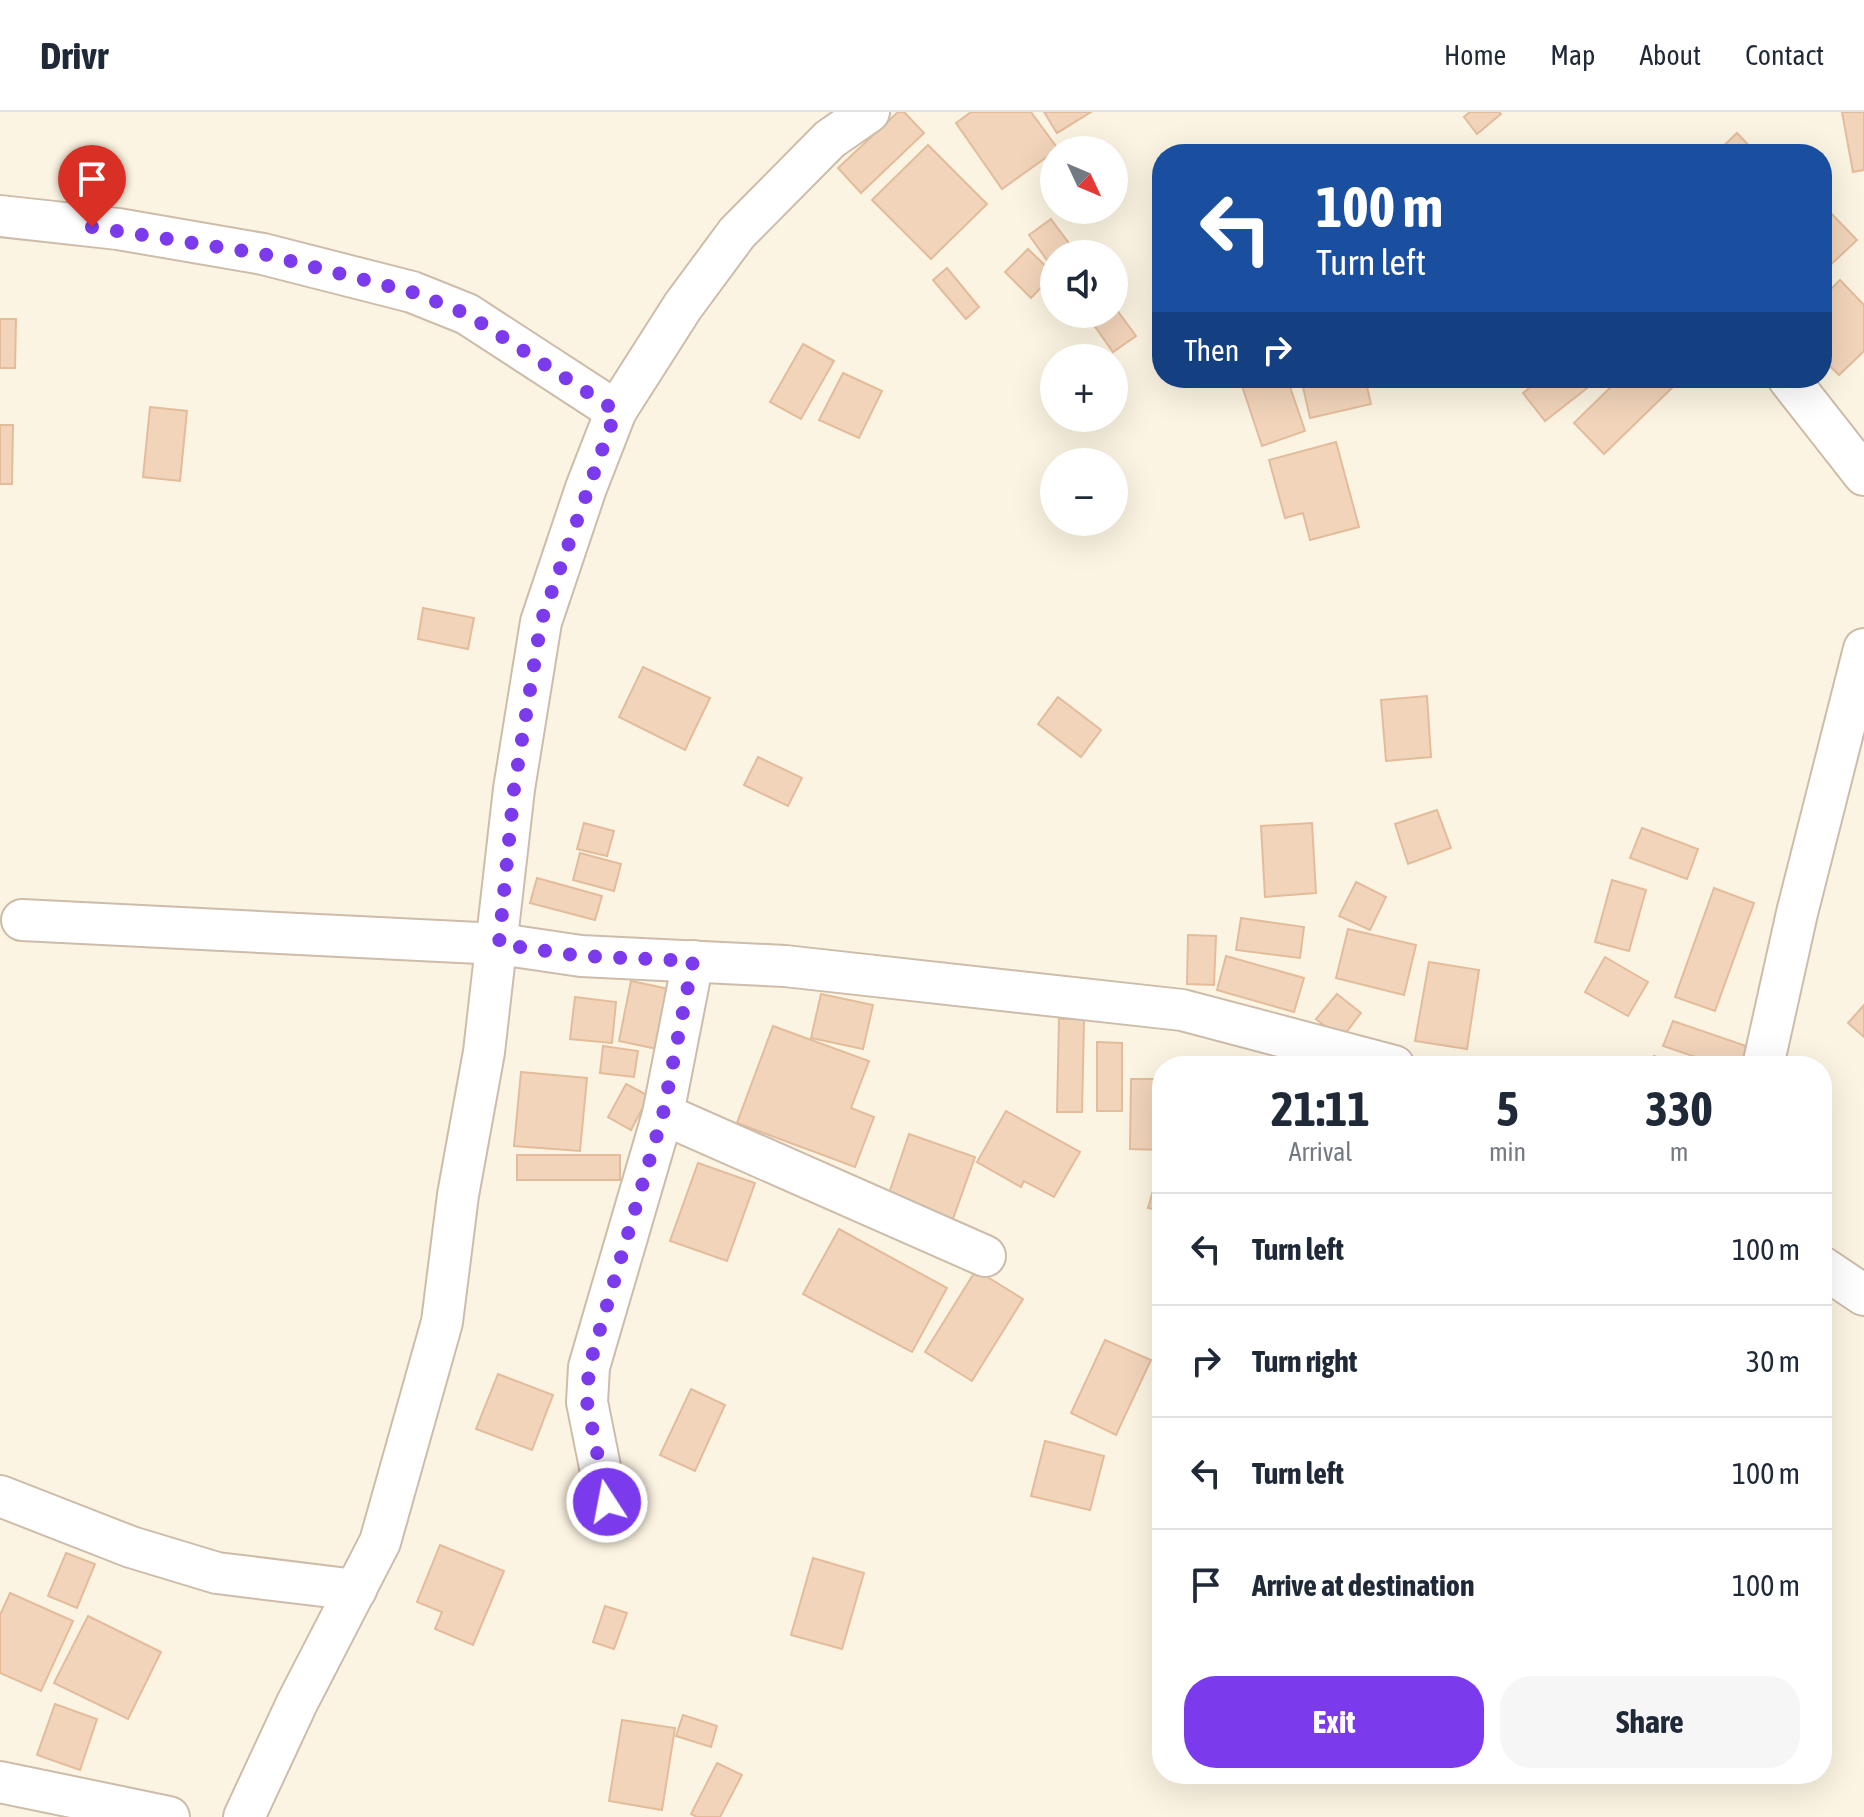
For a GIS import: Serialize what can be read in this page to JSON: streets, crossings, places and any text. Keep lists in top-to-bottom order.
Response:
{
  "north": "bottom right",
  "page": {
    "header": "Drivr",
    "nav": [
      "Home",
      "Map",
      "About",
      "Contact"
    ],
    "map_buttons": ["+", "−"],
    "turn": ["100 m", "Turn left"],
    "then": "Then",
    "eta": [
      "21:11",
      "Arrival",
      "5",
      "min",
      "330",
      "m"
    ],
    "list": [
      {
        "name": "Turn left",
        "value": "100 m"
      },
      {
        "name": "Turn right",
        "value": "30 m"
      },
      {
        "name": "Turn left",
        "value": "100 m"
      },
      {
        "name": "Arrive at destination",
        "value": "100 m"
      }
    ],
    "buttons": ["Exit", "Share"]
  }
}
